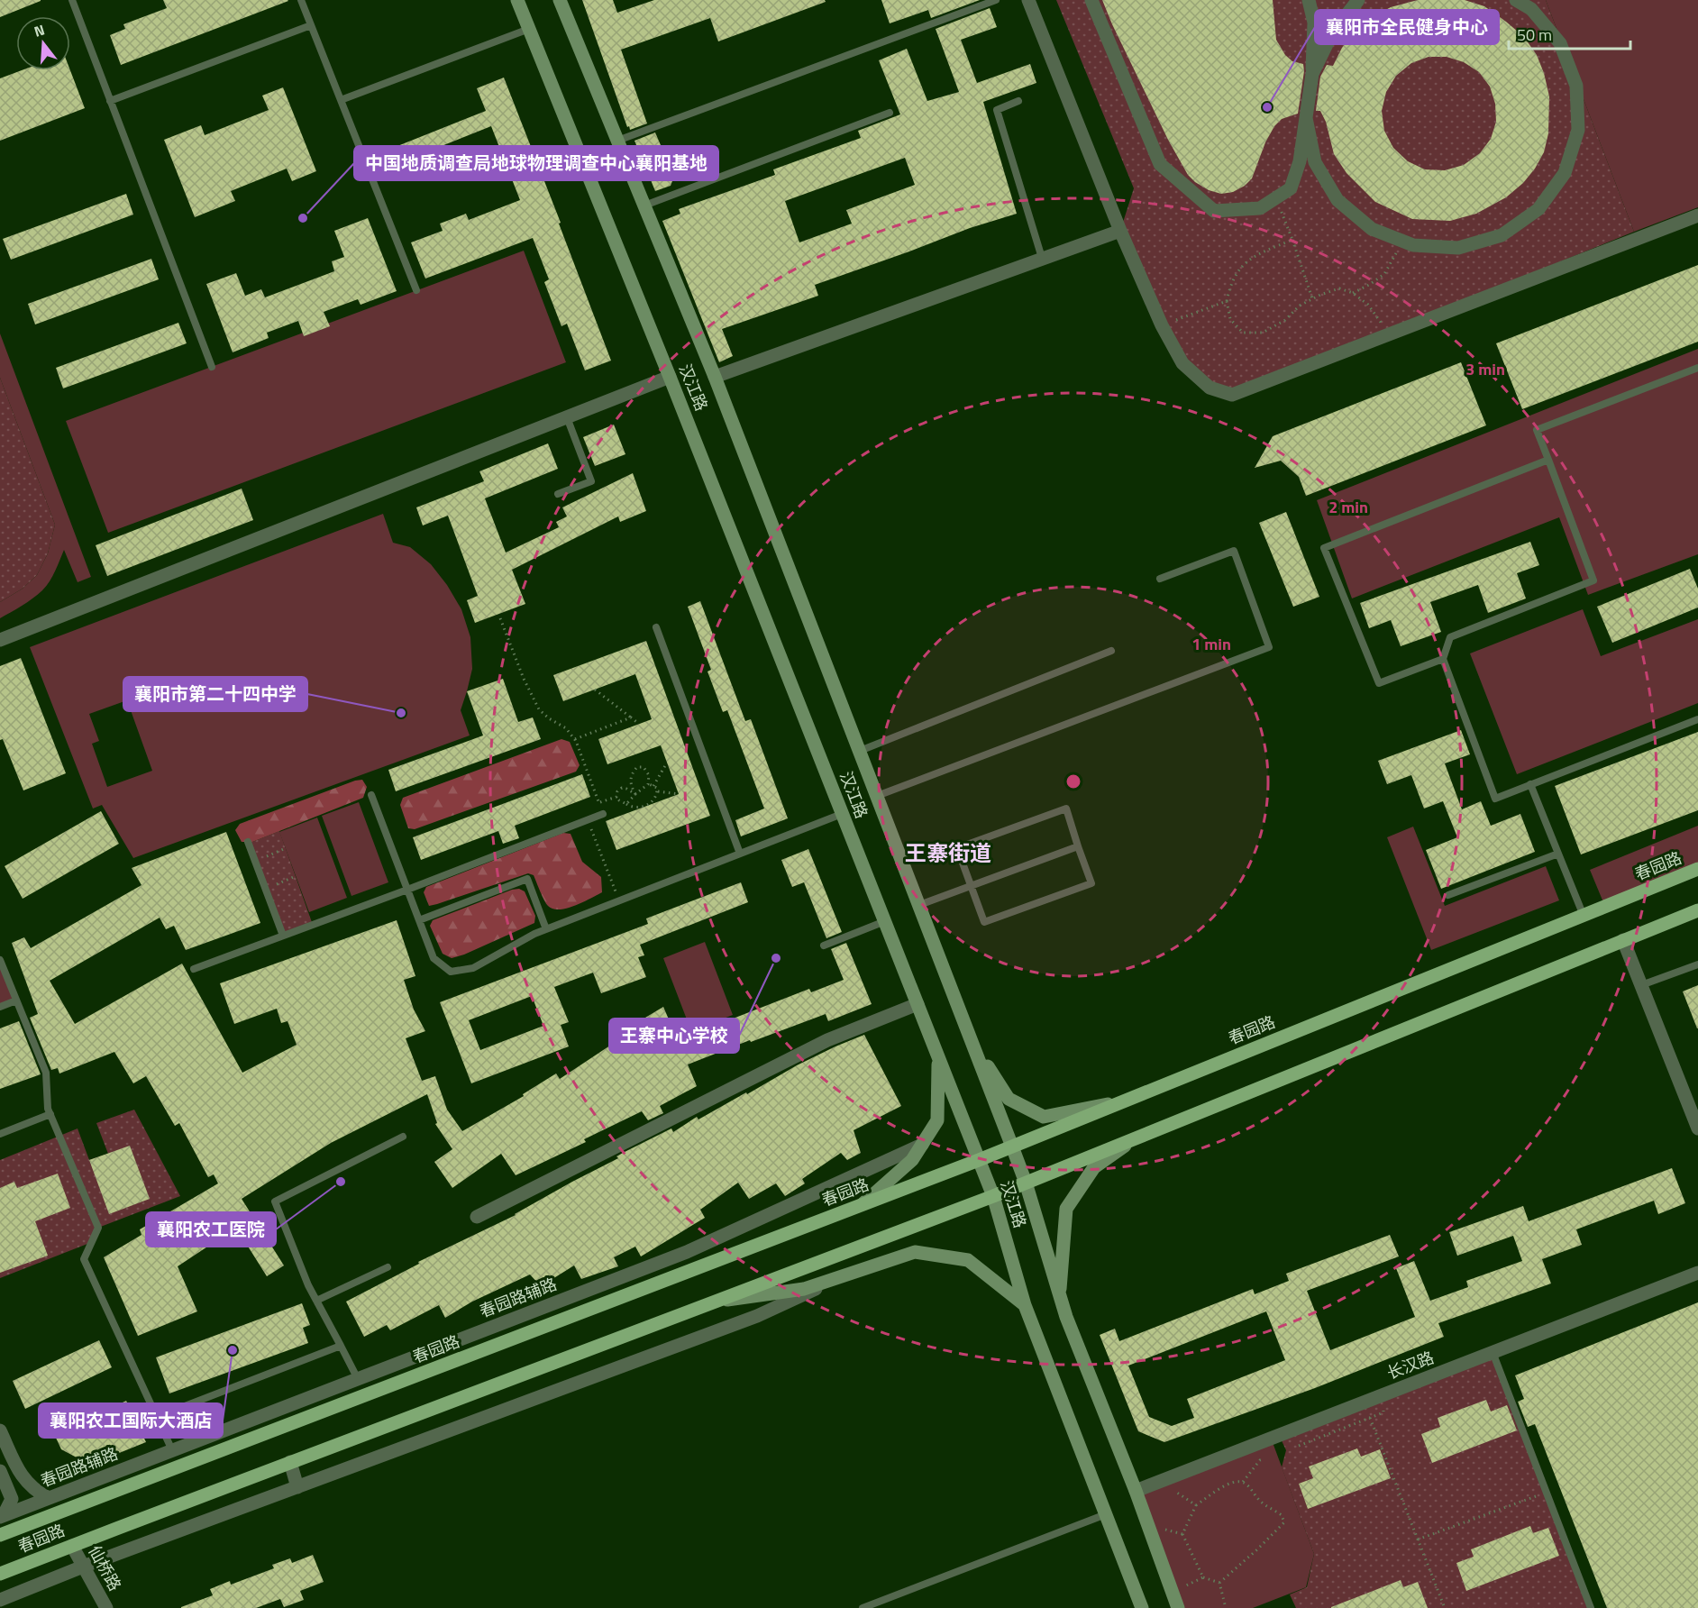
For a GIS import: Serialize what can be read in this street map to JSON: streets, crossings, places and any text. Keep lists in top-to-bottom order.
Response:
{
  "streets": {
    "main road": ["汉江路", "春园路"],
    "street": ["春园路辅路", "长汉路", "仙桥路"]
  },
  "crossings": [
    ["汉江路", "春园路"],
    ["汉江路", "长汉路"],
    ["春园路", "仙桥路"]
  ],
  "districts": ["王寨街道"],
  "places": [
    "襄阳市全民健身中心",
    "中国地质调查局地球物理调查中心襄阳基地",
    "襄阳市第二十四中学",
    "王寨中心学校",
    "襄阳农工医院",
    "襄阳农工国际大酒店"
  ],
  "scale_bar": "50 m",
  "north": "top",
  "rings": ["3 min", "2 min", "1 min"]
}
